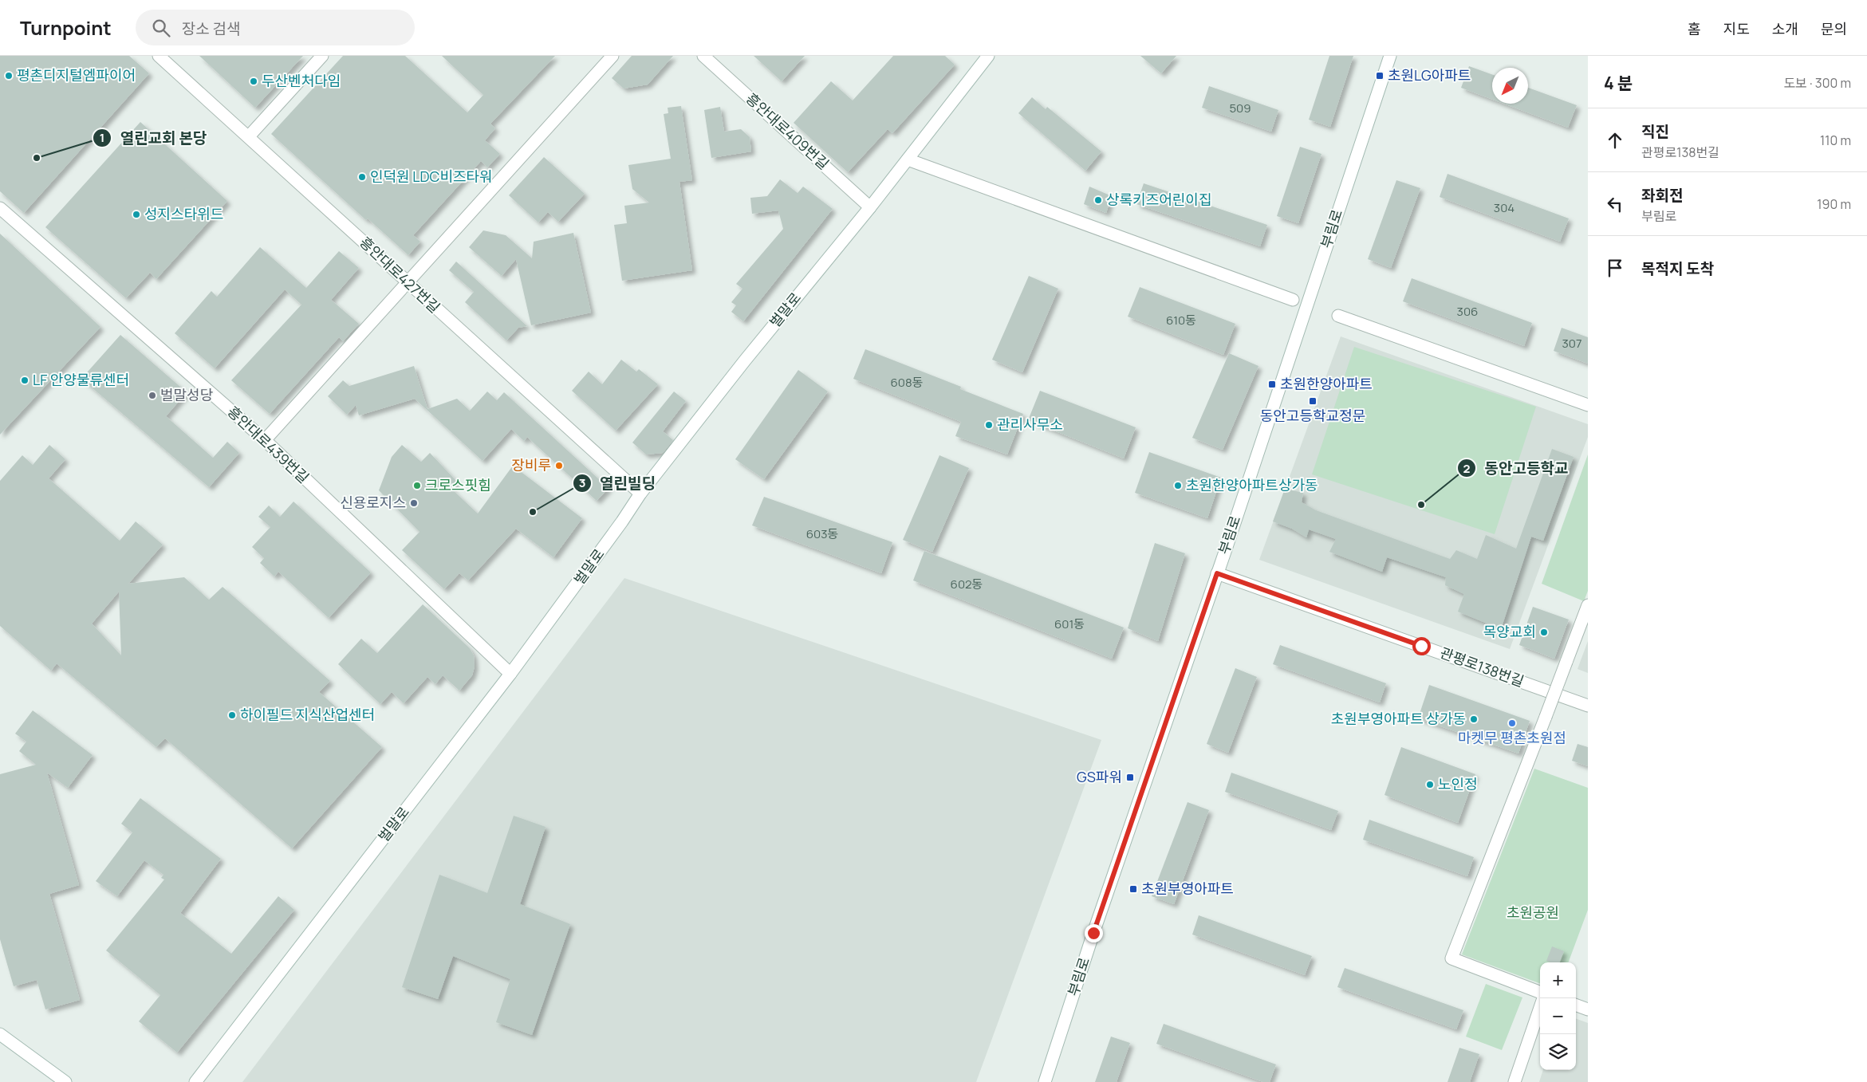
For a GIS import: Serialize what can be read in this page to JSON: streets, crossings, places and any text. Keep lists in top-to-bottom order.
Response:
{
  "streets": {
    "street": [
      "흥안대로409번길",
      "부림로",
      "흥안대로427번길",
      "벌말로",
      "흥안대로439번길",
      "관평로138번길"
    ]
  },
  "crossings": [
    ["흥안대로409번길", "벌말로"],
    ["부림로", "관평로138번길"],
    ["흥안대로427번길", "벌말로"],
    ["벌말로", "흥안대로439번길"]
  ],
  "parks": ["초원공원"],
  "places": {
    "other": [
      "평촌디지털엠파이어",
      "두산벤처다임",
      "열린교회 본당",
      "인덕원 LDC비즈타워",
      "상록키즈어린이집",
      "성지스타위드",
      "LF 안양물류센터",
      "벌말성당",
      "관리사무소",
      "장비루",
      "크로스핏힘",
      "초원한양아파트상가동",
      "신용로지스",
      "동안고등학교",
      "열린빌딩",
      "목양교회",
      "하이필드 지식산업센터",
      "초원부영아파트 상가동",
      "마켓무 평촌초원점",
      "노인정"
    ],
    "transit": [
      "초원LG아파트",
      "초원한양아파트",
      "동안고등학교정문",
      "GS파워",
      "초원부영아파트"
    ]
  },
  "house_numbers": [
    "509",
    "304",
    "306",
    "610동",
    "307",
    "608동",
    "603동",
    "602동",
    "601동"
  ],
  "north": "bottom left",
  "page": {
    "header": "Turnpoint",
    "search": "장소 검색",
    "nav": [
      "홈",
      "지도",
      "소개",
      "문의"
    ],
    "heading": ["4 분", "도보 · 300 m"],
    "list": [
      ["직진", "관평로138번길", "110 m"],
      ["좌회전", "부림로", "190 m"],
      "목적지 도착"
    ],
    "map_buttons": ["+", "−"]
  }
}
